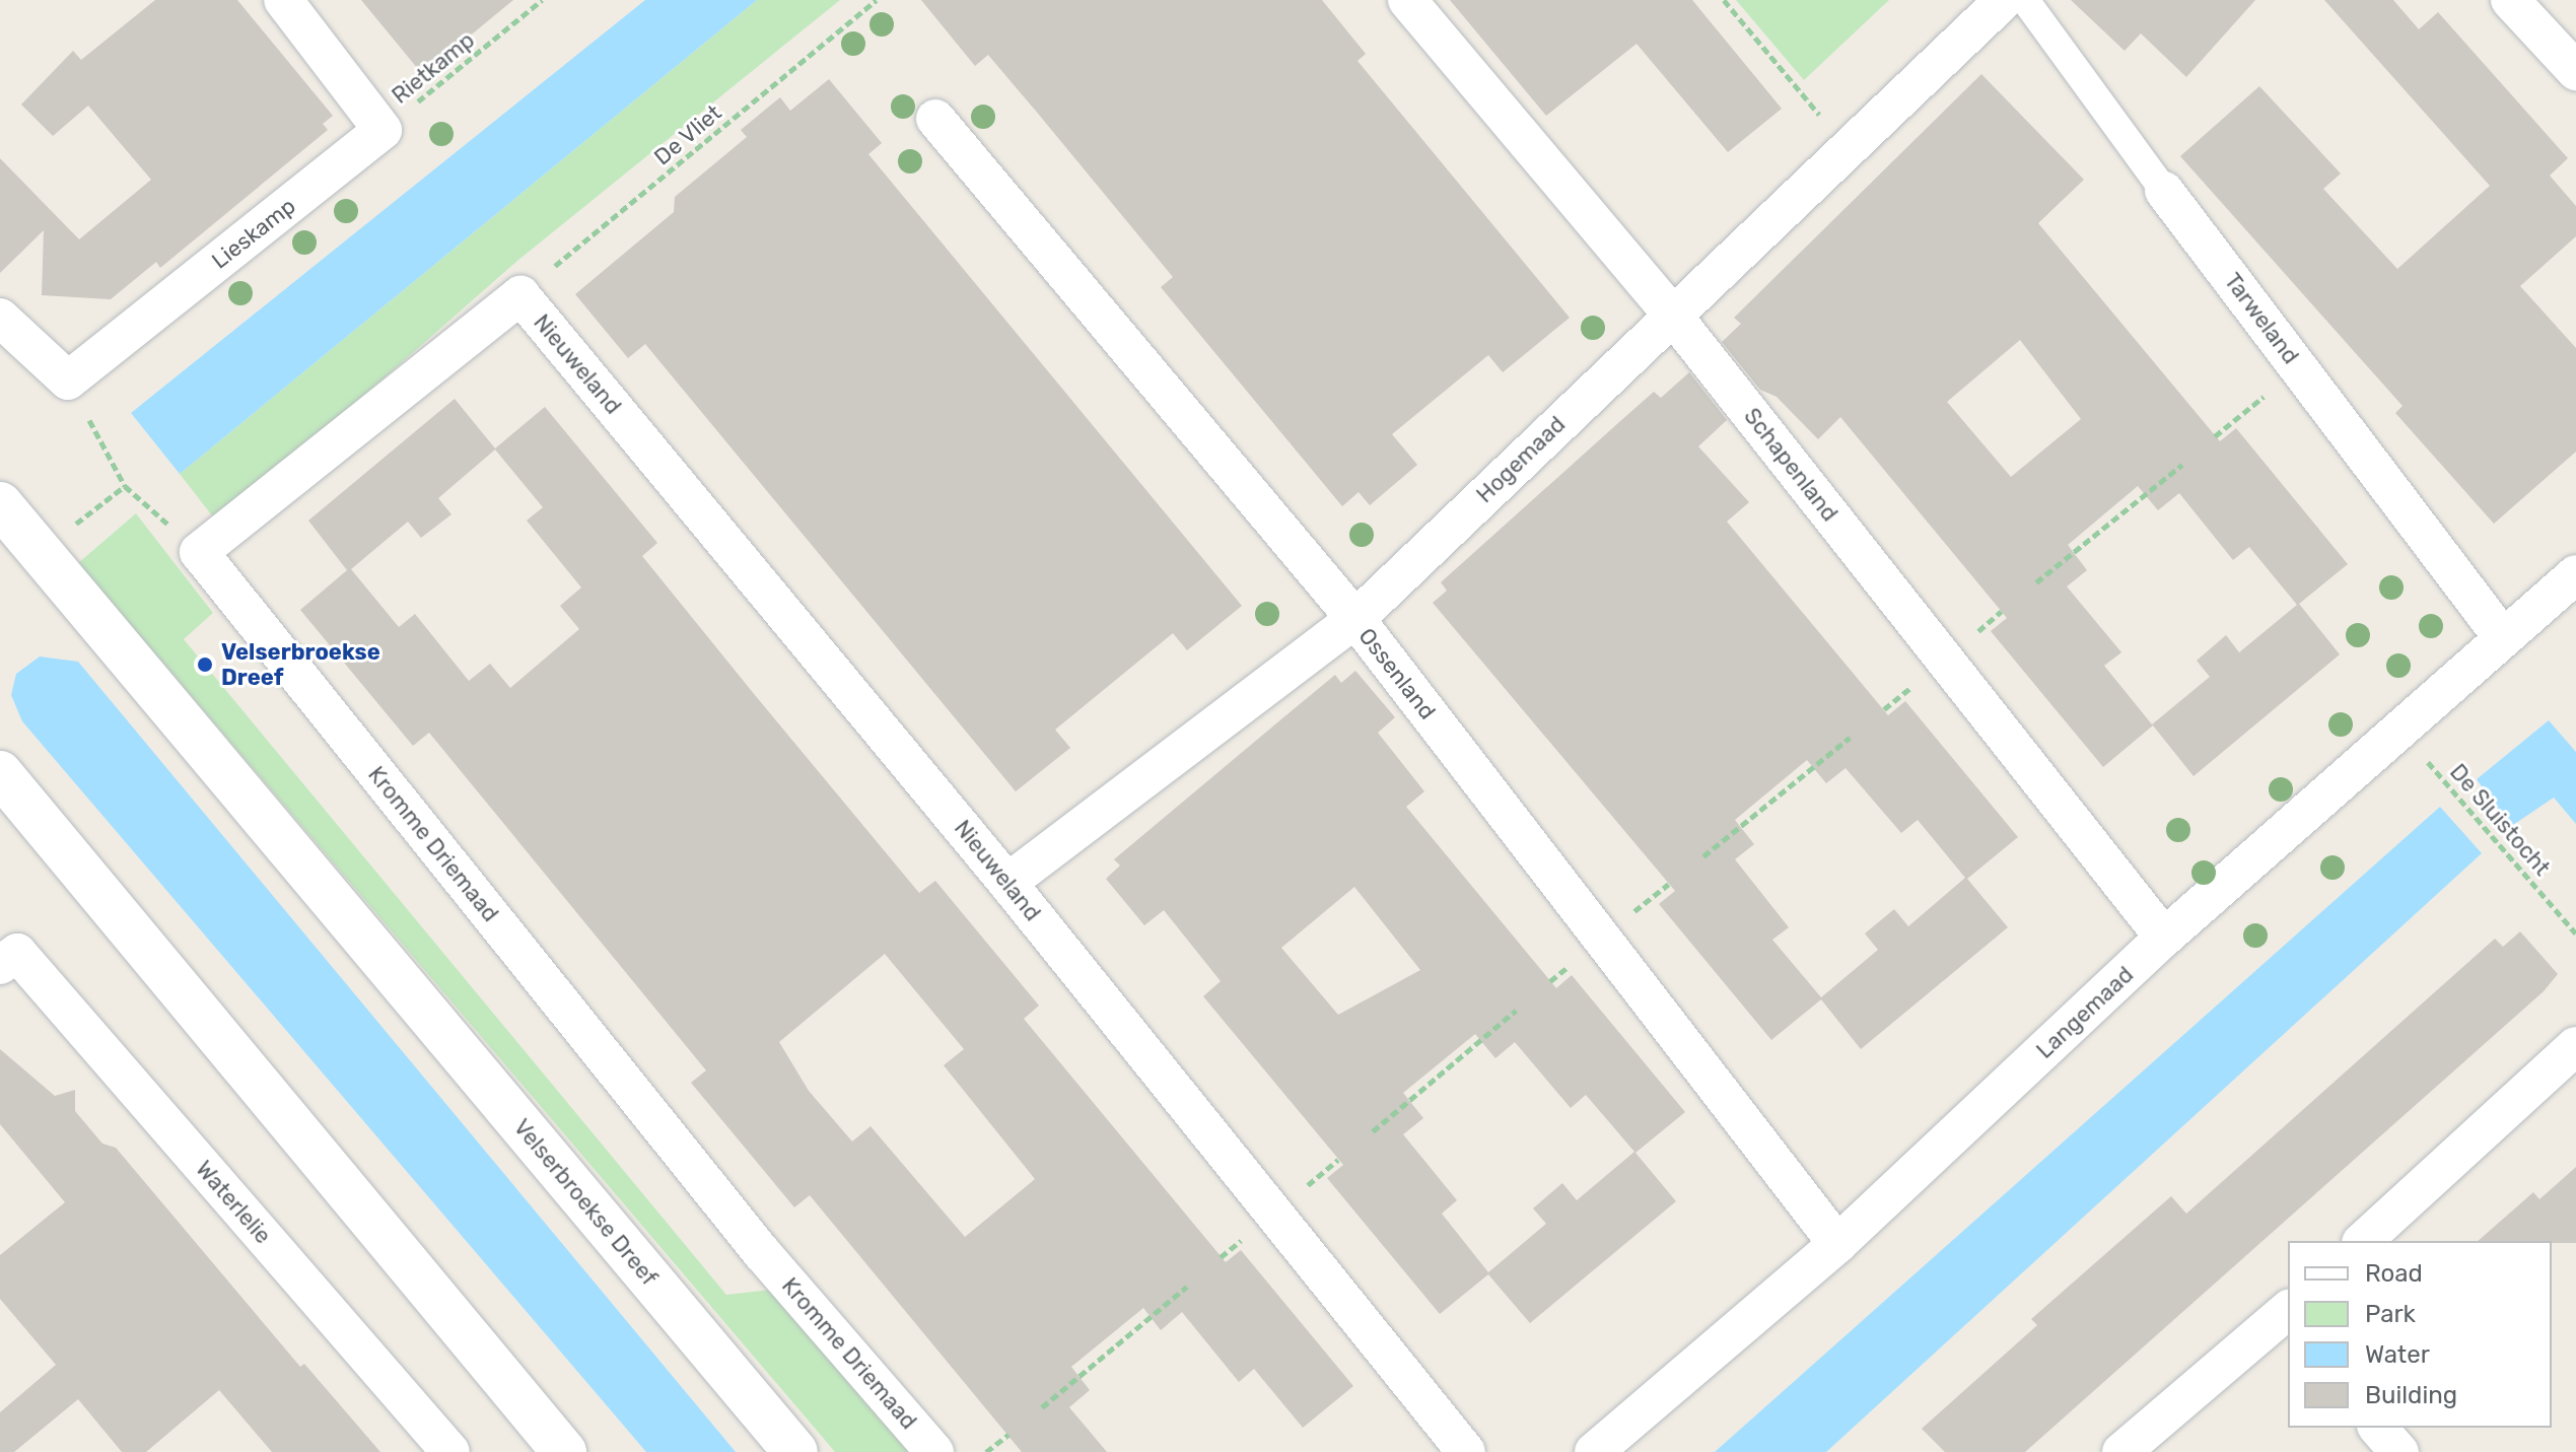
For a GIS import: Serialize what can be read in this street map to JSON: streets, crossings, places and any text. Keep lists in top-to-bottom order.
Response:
{
  "streets": {
    "main road": ["Velserbroekse Dreef"],
    "street": [
      "Lieskamp",
      "Tarweland",
      "Nieuweland",
      "Hogemaad",
      "Schapenland",
      "Ossenland",
      "Kromme Driemaad",
      "Langemaad",
      "Waterlelie"
    ],
    "path": ["Rietkamp", "De Vliet", "De Sluistocht"]
  },
  "crossings": [
    ["Rietkamp", "Lieskamp"],
    ["De Vliet", "Nieuweland"],
    ["Tarweland", "Langemaad"],
    ["Nieuweland", "Hogemaad"],
    ["Hogemaad", "Schapenland"],
    ["Hogemaad", "Ossenland"],
    ["Schapenland", "Langemaad"],
    ["Ossenland", "Langemaad"],
    ["De Sluistocht", "Langemaad"]
  ],
  "places": ["Velserbroekse Dreef"],
  "legend": [
    "Road",
    "Park",
    "Water",
    "Building"
  ]
}
